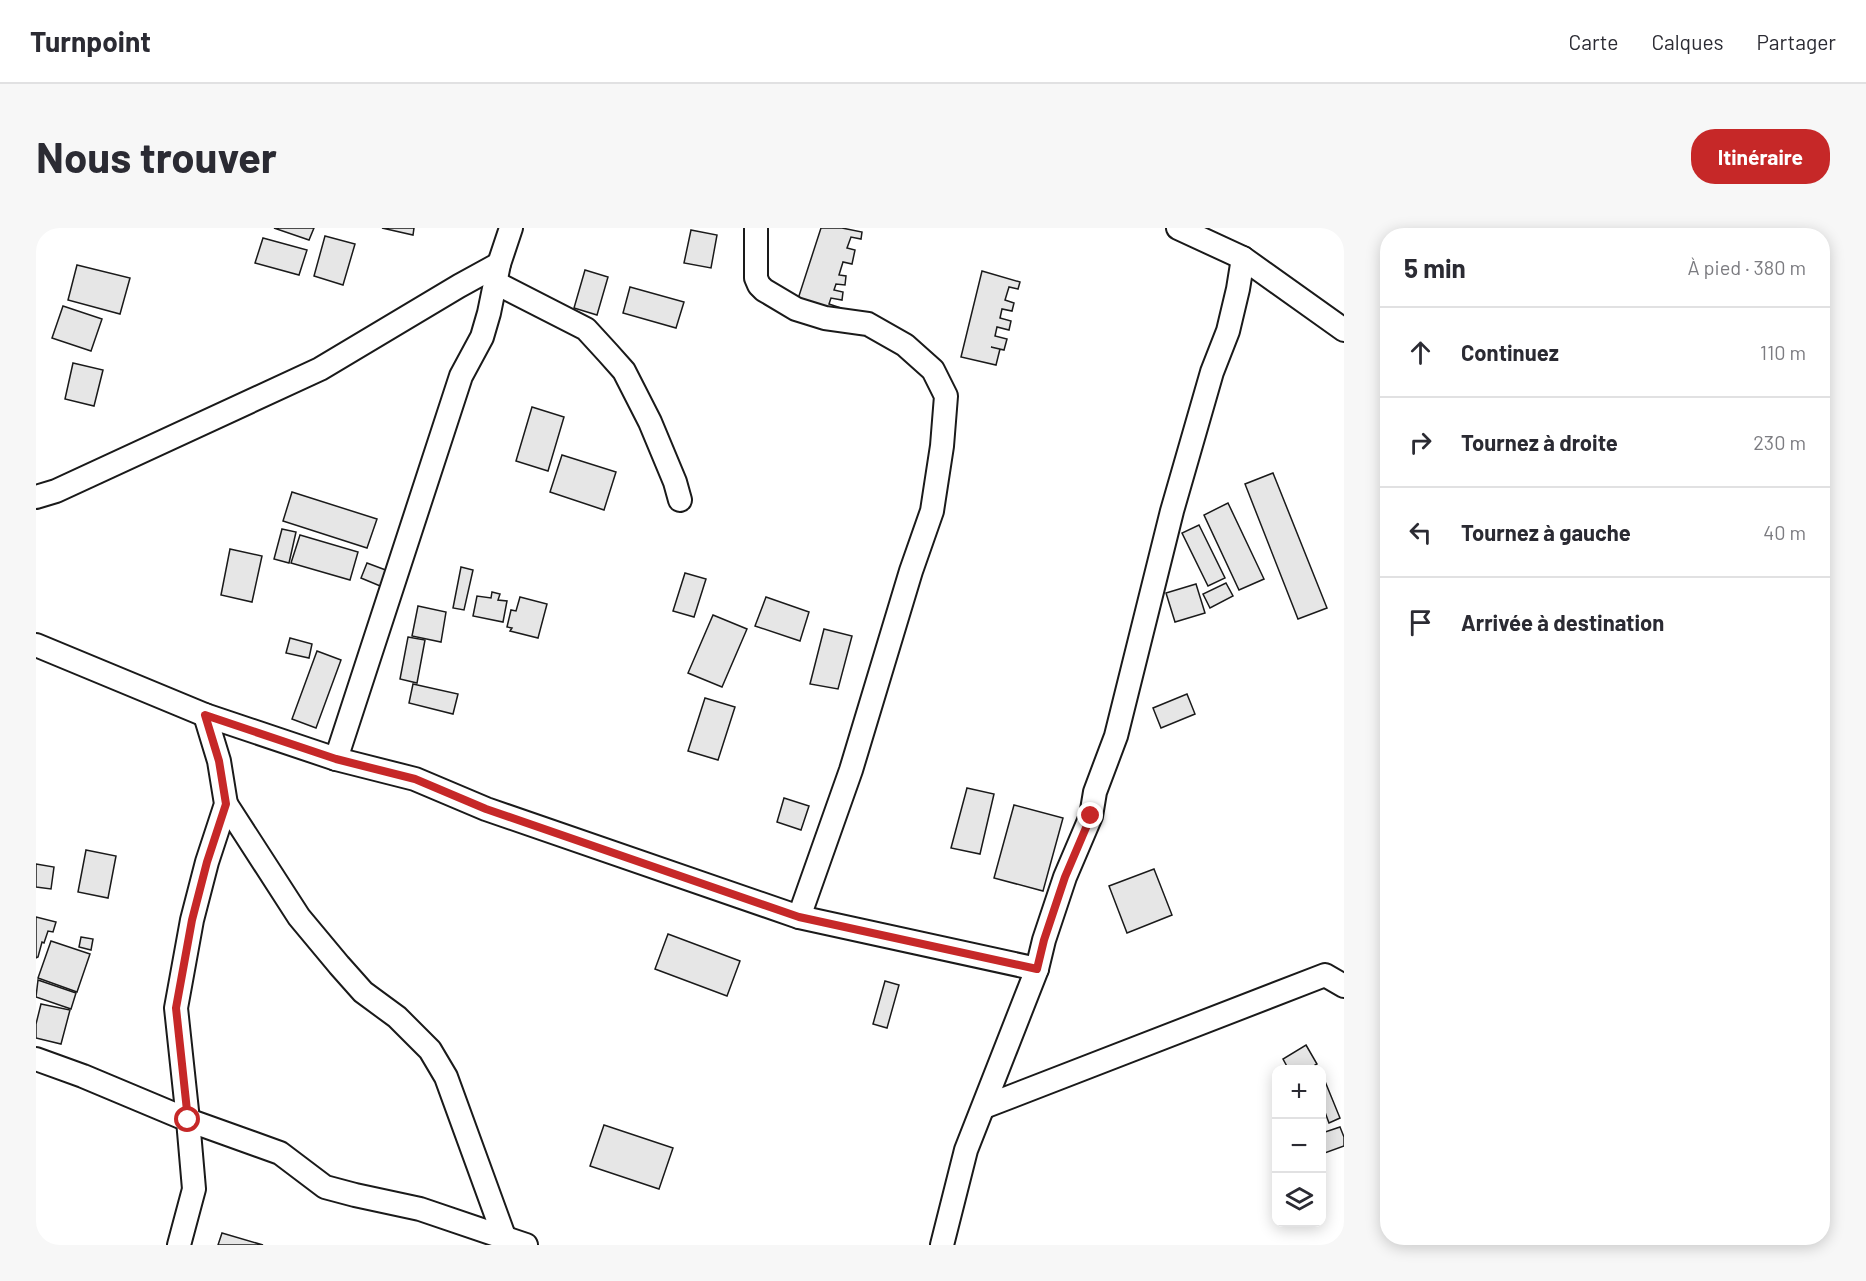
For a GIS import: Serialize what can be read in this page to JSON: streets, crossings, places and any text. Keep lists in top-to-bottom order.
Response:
{
  "page": {
    "header": "Turnpoint",
    "nav": ["Carte", "Calques", "Partager"],
    "buttons": "Itinéraire",
    "title": "Nous trouver",
    "heading": ["5 min", "À pied · 380 m"],
    "list": [
      ["Continuez", "110 m"],
      ["Tournez à droite", "230 m"],
      ["Tournez à gauche", "40 m"],
      "Arrivée à destination"
    ],
    "map_buttons": ["+", "−"]
  }
}
